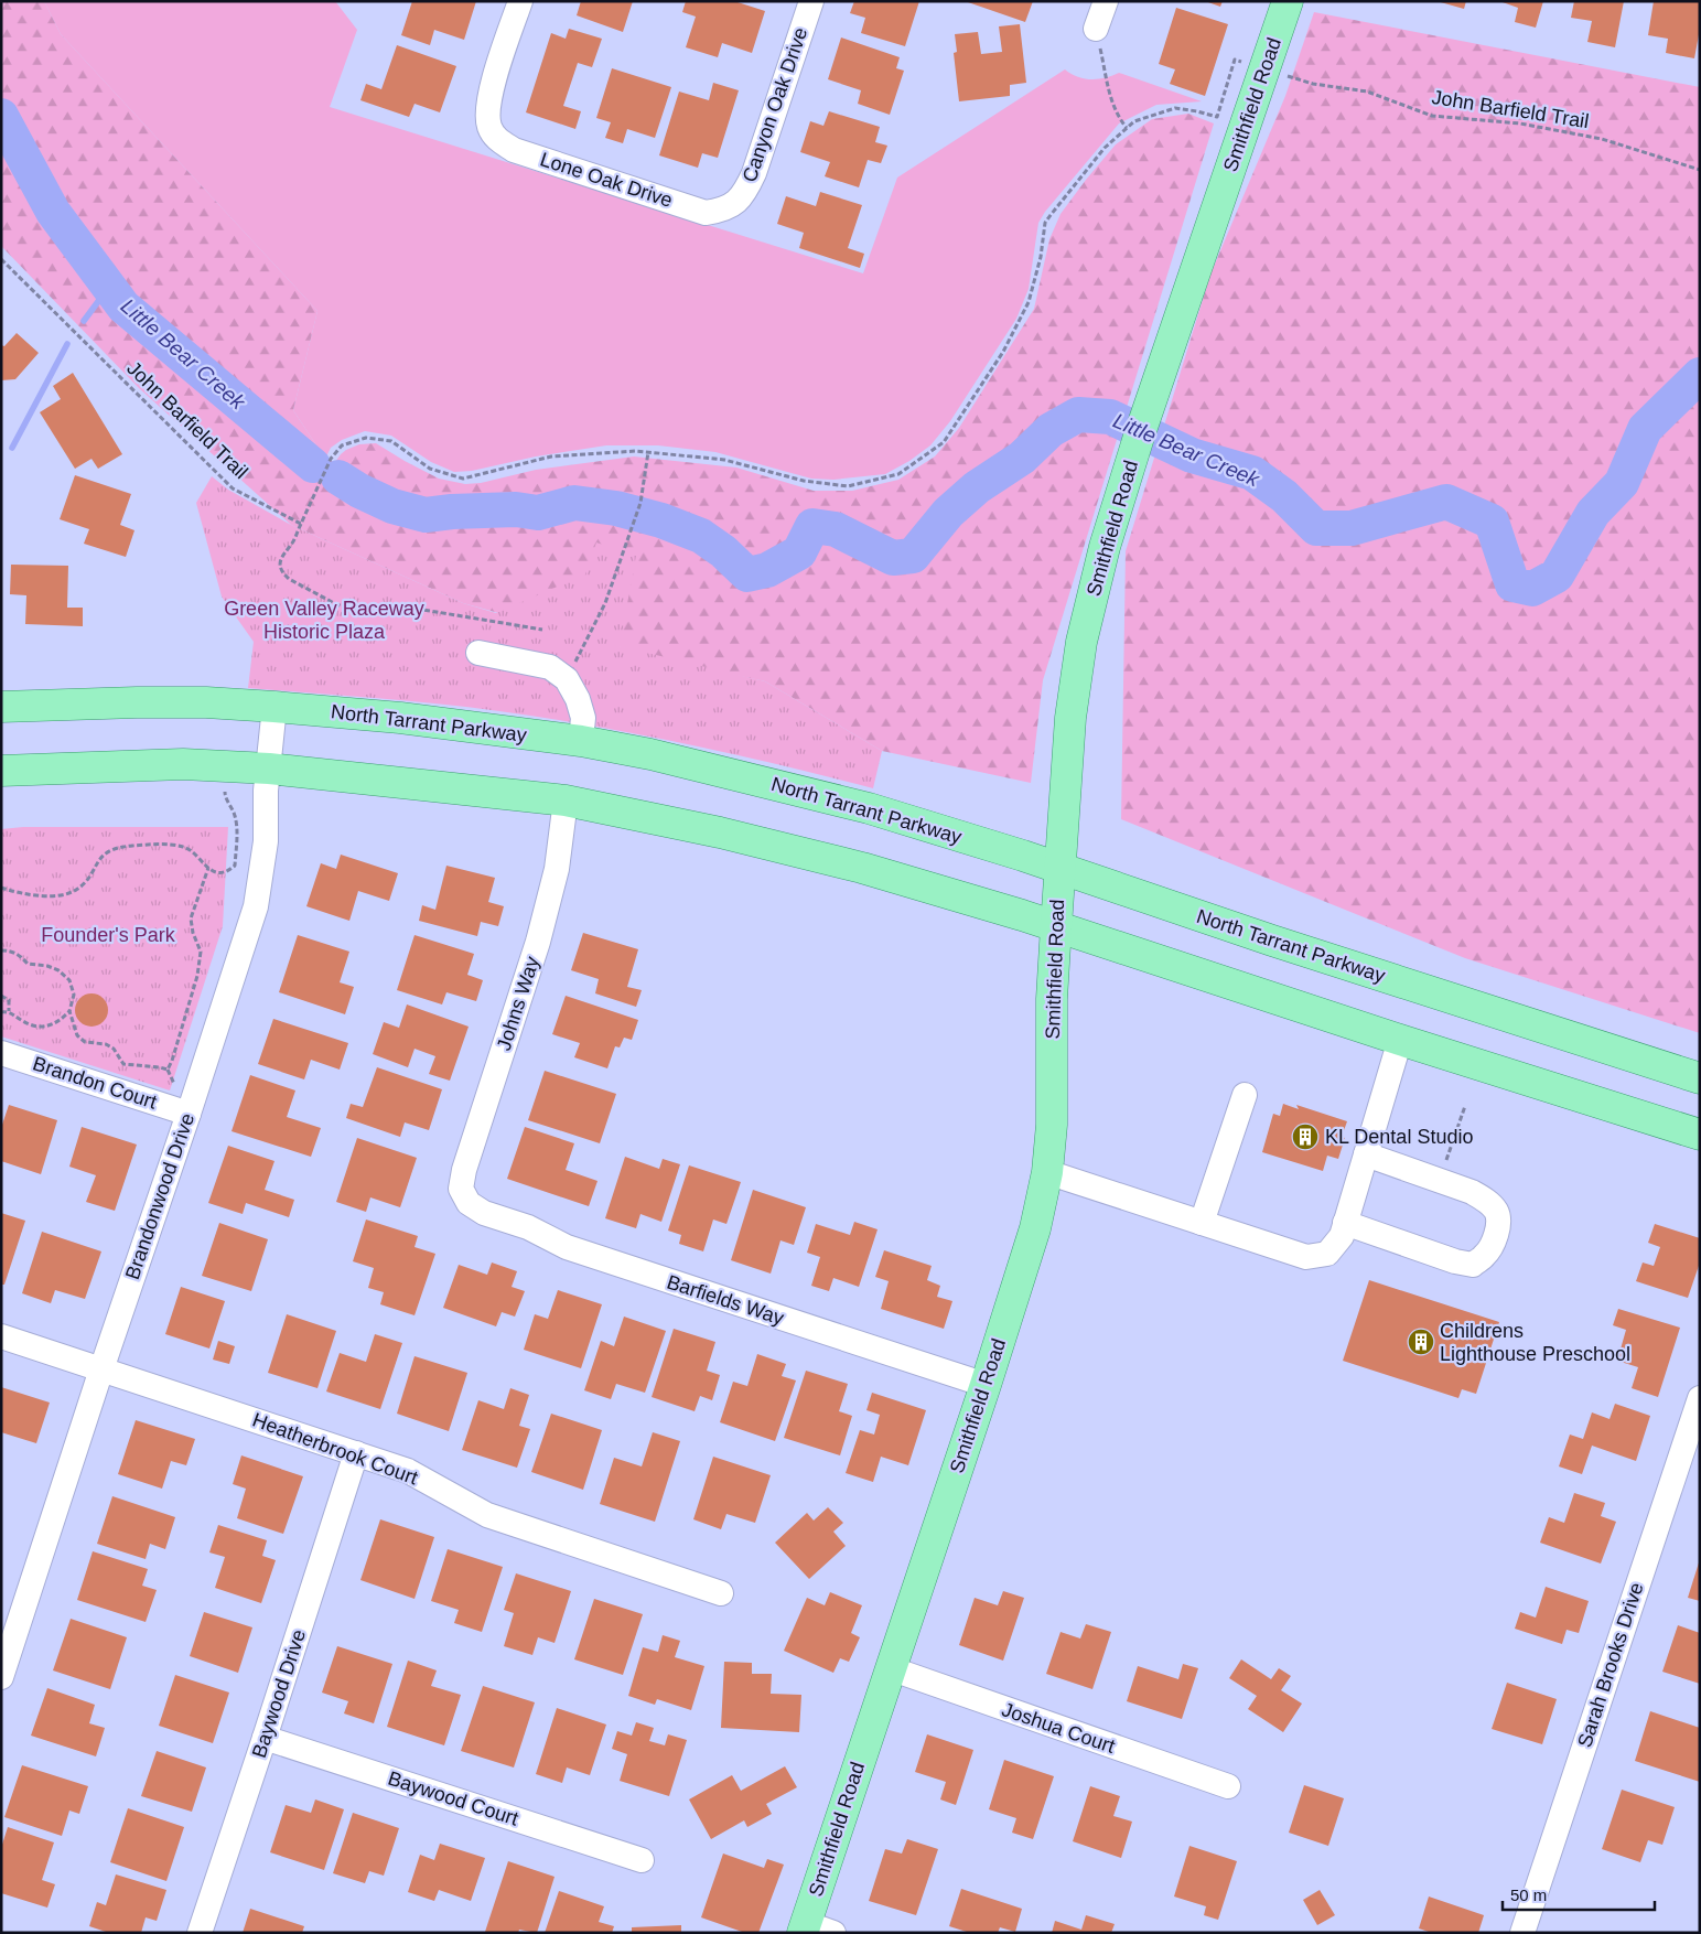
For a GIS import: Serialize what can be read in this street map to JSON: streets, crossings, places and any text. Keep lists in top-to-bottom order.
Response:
{
  "streets": {
    "main road": ["Smithfield Road", "North Tarrant Parkway"],
    "street": [
      "Canyon Oak Drive",
      "Lone Oak Drive",
      "Johns Way",
      "Brandon Court",
      "Brandonwood Drive",
      "Barfields Way",
      "Heatherbrook Court",
      "Sarah Brooks Drive",
      "Baywood Drive",
      "Joshua Court",
      "Baywood Court"
    ],
    "path": ["John Barfield Trail"]
  },
  "crossings": [
    ["Canyon Oak Drive", "Lone Oak Drive"],
    ["Smithfield Road", "North Tarrant Parkway"],
    ["Smithfield Road", "Barfields Way"],
    ["Smithfield Road", "Joshua Court"],
    ["North Tarrant Parkway", "Brandonwood Drive"],
    ["Johns Way", "Barfields Way"],
    ["Brandon Court", "Brandonwood Drive"],
    ["Brandonwood Drive", "Heatherbrook Court"],
    ["Heatherbrook Court", "Baywood Drive"],
    ["Baywood Drive", "Baywood Court"]
  ],
  "water": ["Little Bear Creek"],
  "parks": ["Green Valley Raceway Historic Plaza", "Founder's Park"],
  "places": {
    "building": ["KL Dental Studio", "Childrens Lighthouse Preschool"]
  },
  "scale_bar": "50 m"
}
